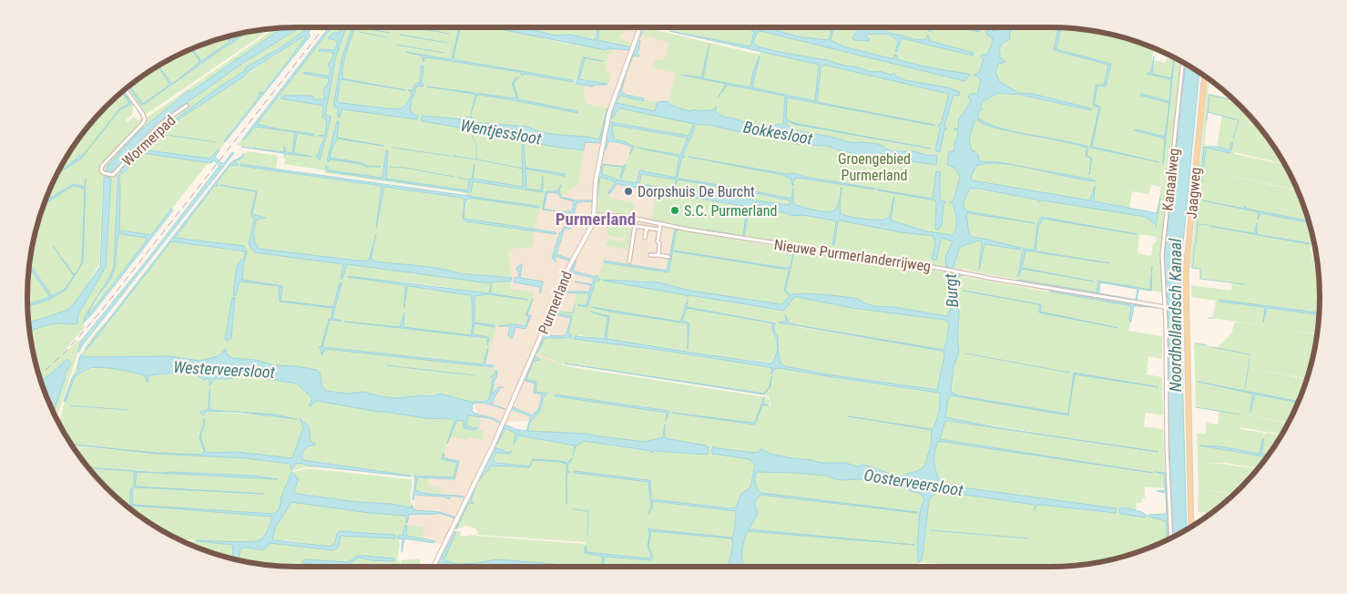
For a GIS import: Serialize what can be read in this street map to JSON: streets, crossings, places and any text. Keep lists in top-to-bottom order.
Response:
{
  "streets": {
    "main road": ["Jaagweg"],
    "street": [
      "Wormerpad",
      "Kanaalweg",
      "Nieuwe Purmerlanderrijweg",
      "Purmerland"
    ]
  },
  "crossings": [
    ["Kanaalweg", "Nieuwe Purmerlanderrijweg"],
    ["Nieuwe Purmerlanderrijweg", "Purmerland"]
  ],
  "districts": ["Purmerland"],
  "water": [
    "Wentjessloot",
    "Bokkesloot",
    "Burgt",
    "Noordhollandsch Kanaal",
    "Westerveersloot",
    "Oosterveersloot"
  ],
  "parks": ["Groengebied Purmerland"],
  "places": ["Dorpshuis De Burcht", "S.C. Purmerland"]
}
